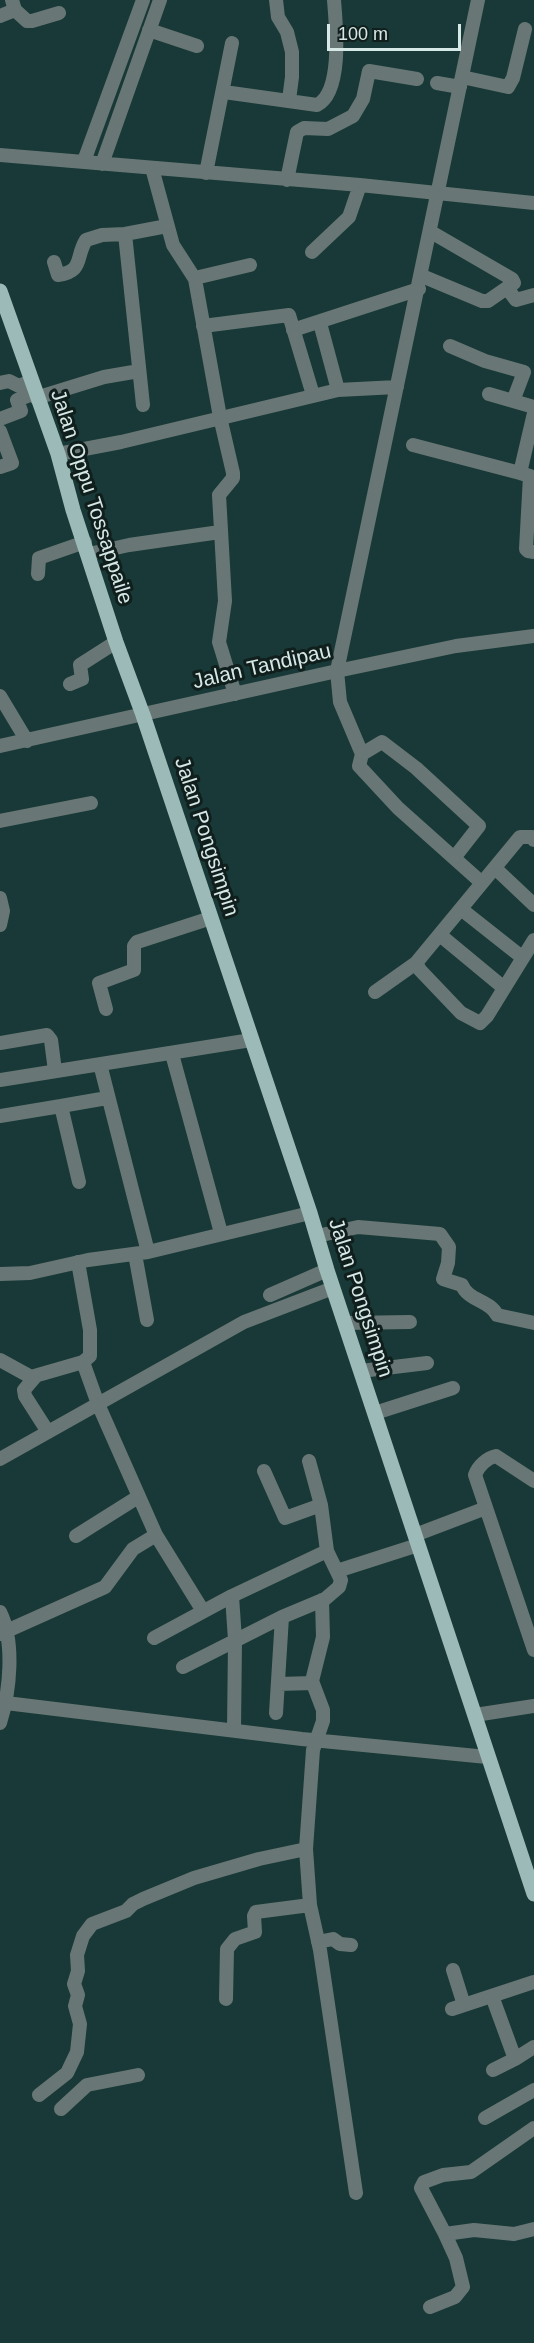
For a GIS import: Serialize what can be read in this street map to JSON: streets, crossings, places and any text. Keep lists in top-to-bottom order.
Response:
{
  "streets": {
    "main road": ["Jalan Oppu Tossappaile", "Jalan Pongsimpin"],
    "street": ["Jalan Tandipau"]
  },
  "crossings": [
    ["Jalan Oppu Tossappaile", "Jalan Tandipau"],
    ["Jalan Oppu Tossappaile", "Jalan Pongsimpin"],
    ["Jalan Tandipau", "Jalan Pongsimpin"]
  ],
  "scale_bar": "100 m"
}
